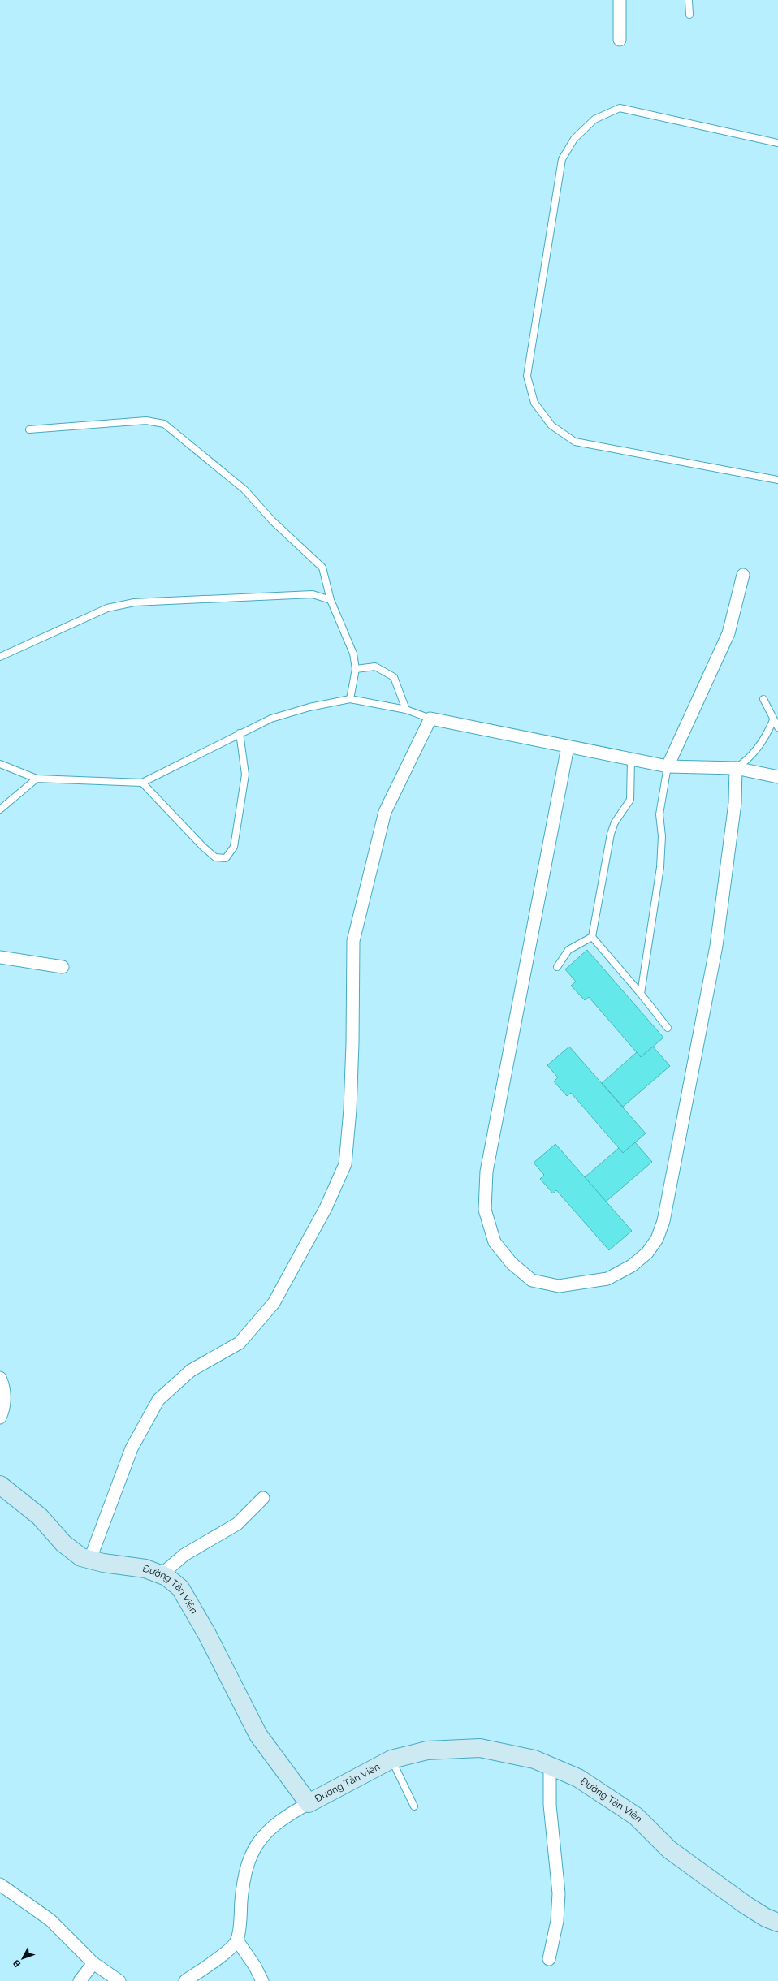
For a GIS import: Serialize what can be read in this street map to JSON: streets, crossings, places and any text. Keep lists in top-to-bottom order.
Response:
{
  "streets": {
    "street": ["Đường Tản Viên"]
  },
  "north": "bottom left"
}
